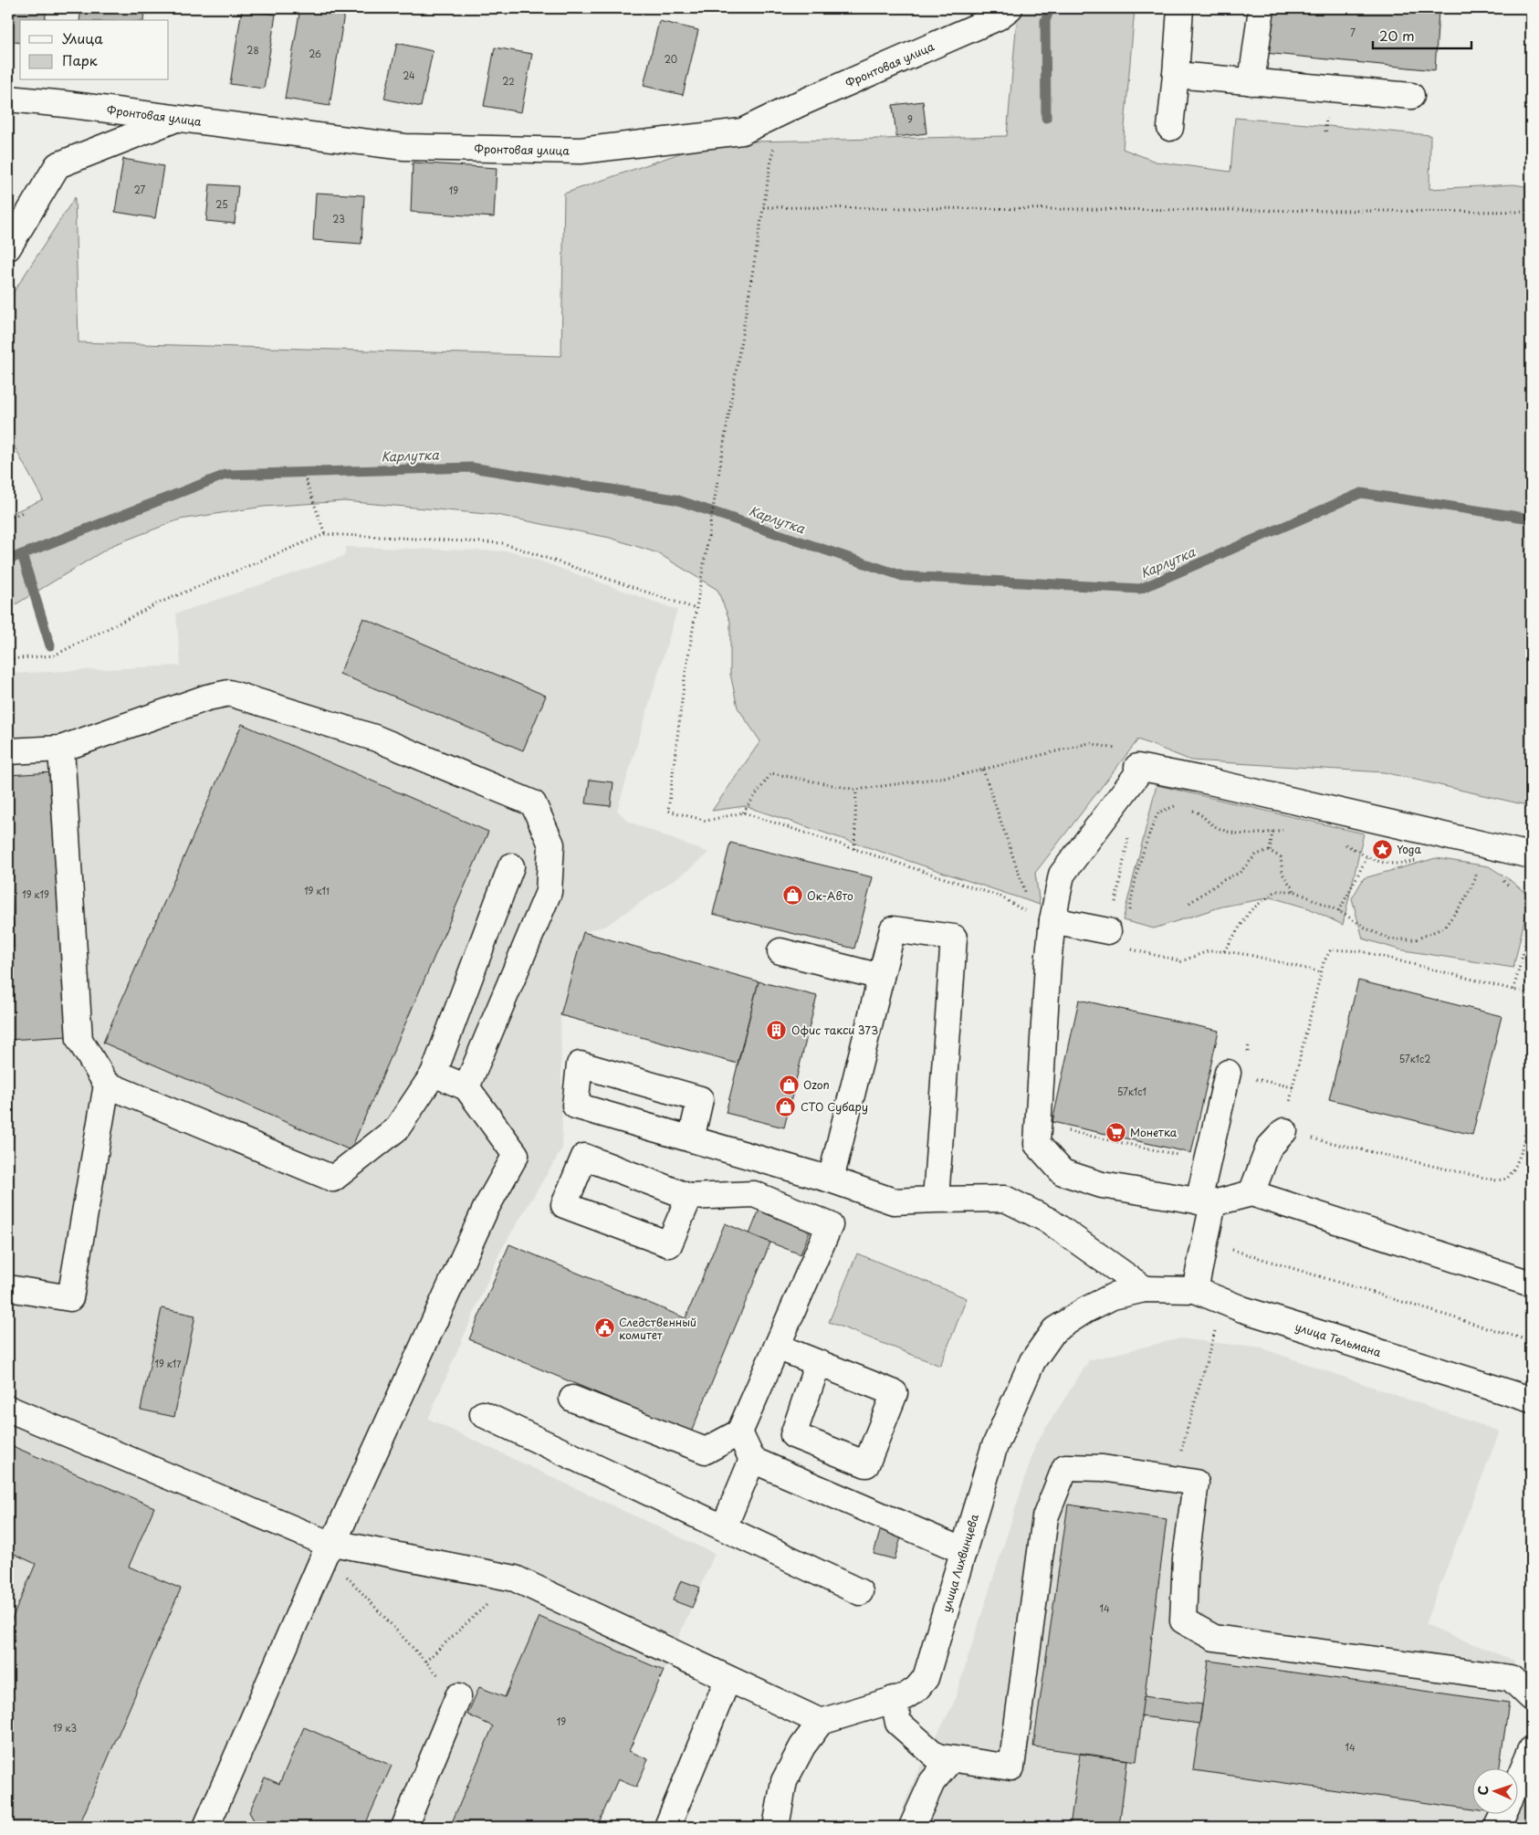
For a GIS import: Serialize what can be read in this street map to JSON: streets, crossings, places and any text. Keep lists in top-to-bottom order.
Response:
{
  "streets": {
    "street": ["Фронтовая улица", "улица Тельмана", "улица Лихвинцева"]
  },
  "crossings": [
    ["улица Тельмана", "улица Лихвинцева"]
  ],
  "water": ["Карлутка"],
  "places": {
    "place": ["Yoga"],
    "shop": ["Ок-Авто", "Ozon", "СТО Субару"],
    "building": ["Офис такси 373"],
    "supermarket": ["Монетка"],
    "public building": ["Следственный комитет"]
  },
  "house_numbers": [
    "7",
    "28",
    "26",
    "20",
    "24",
    "22",
    "9",
    "27",
    "19",
    "25",
    "23",
    "19 к11",
    "19 к19",
    "57к1с2",
    "57к1с1",
    "19 к17",
    "14",
    "19",
    "19 к3",
    "14"
  ],
  "legend": ["Улица", "Парк"],
  "scale_bar": "20 m",
  "north": "left"
}
